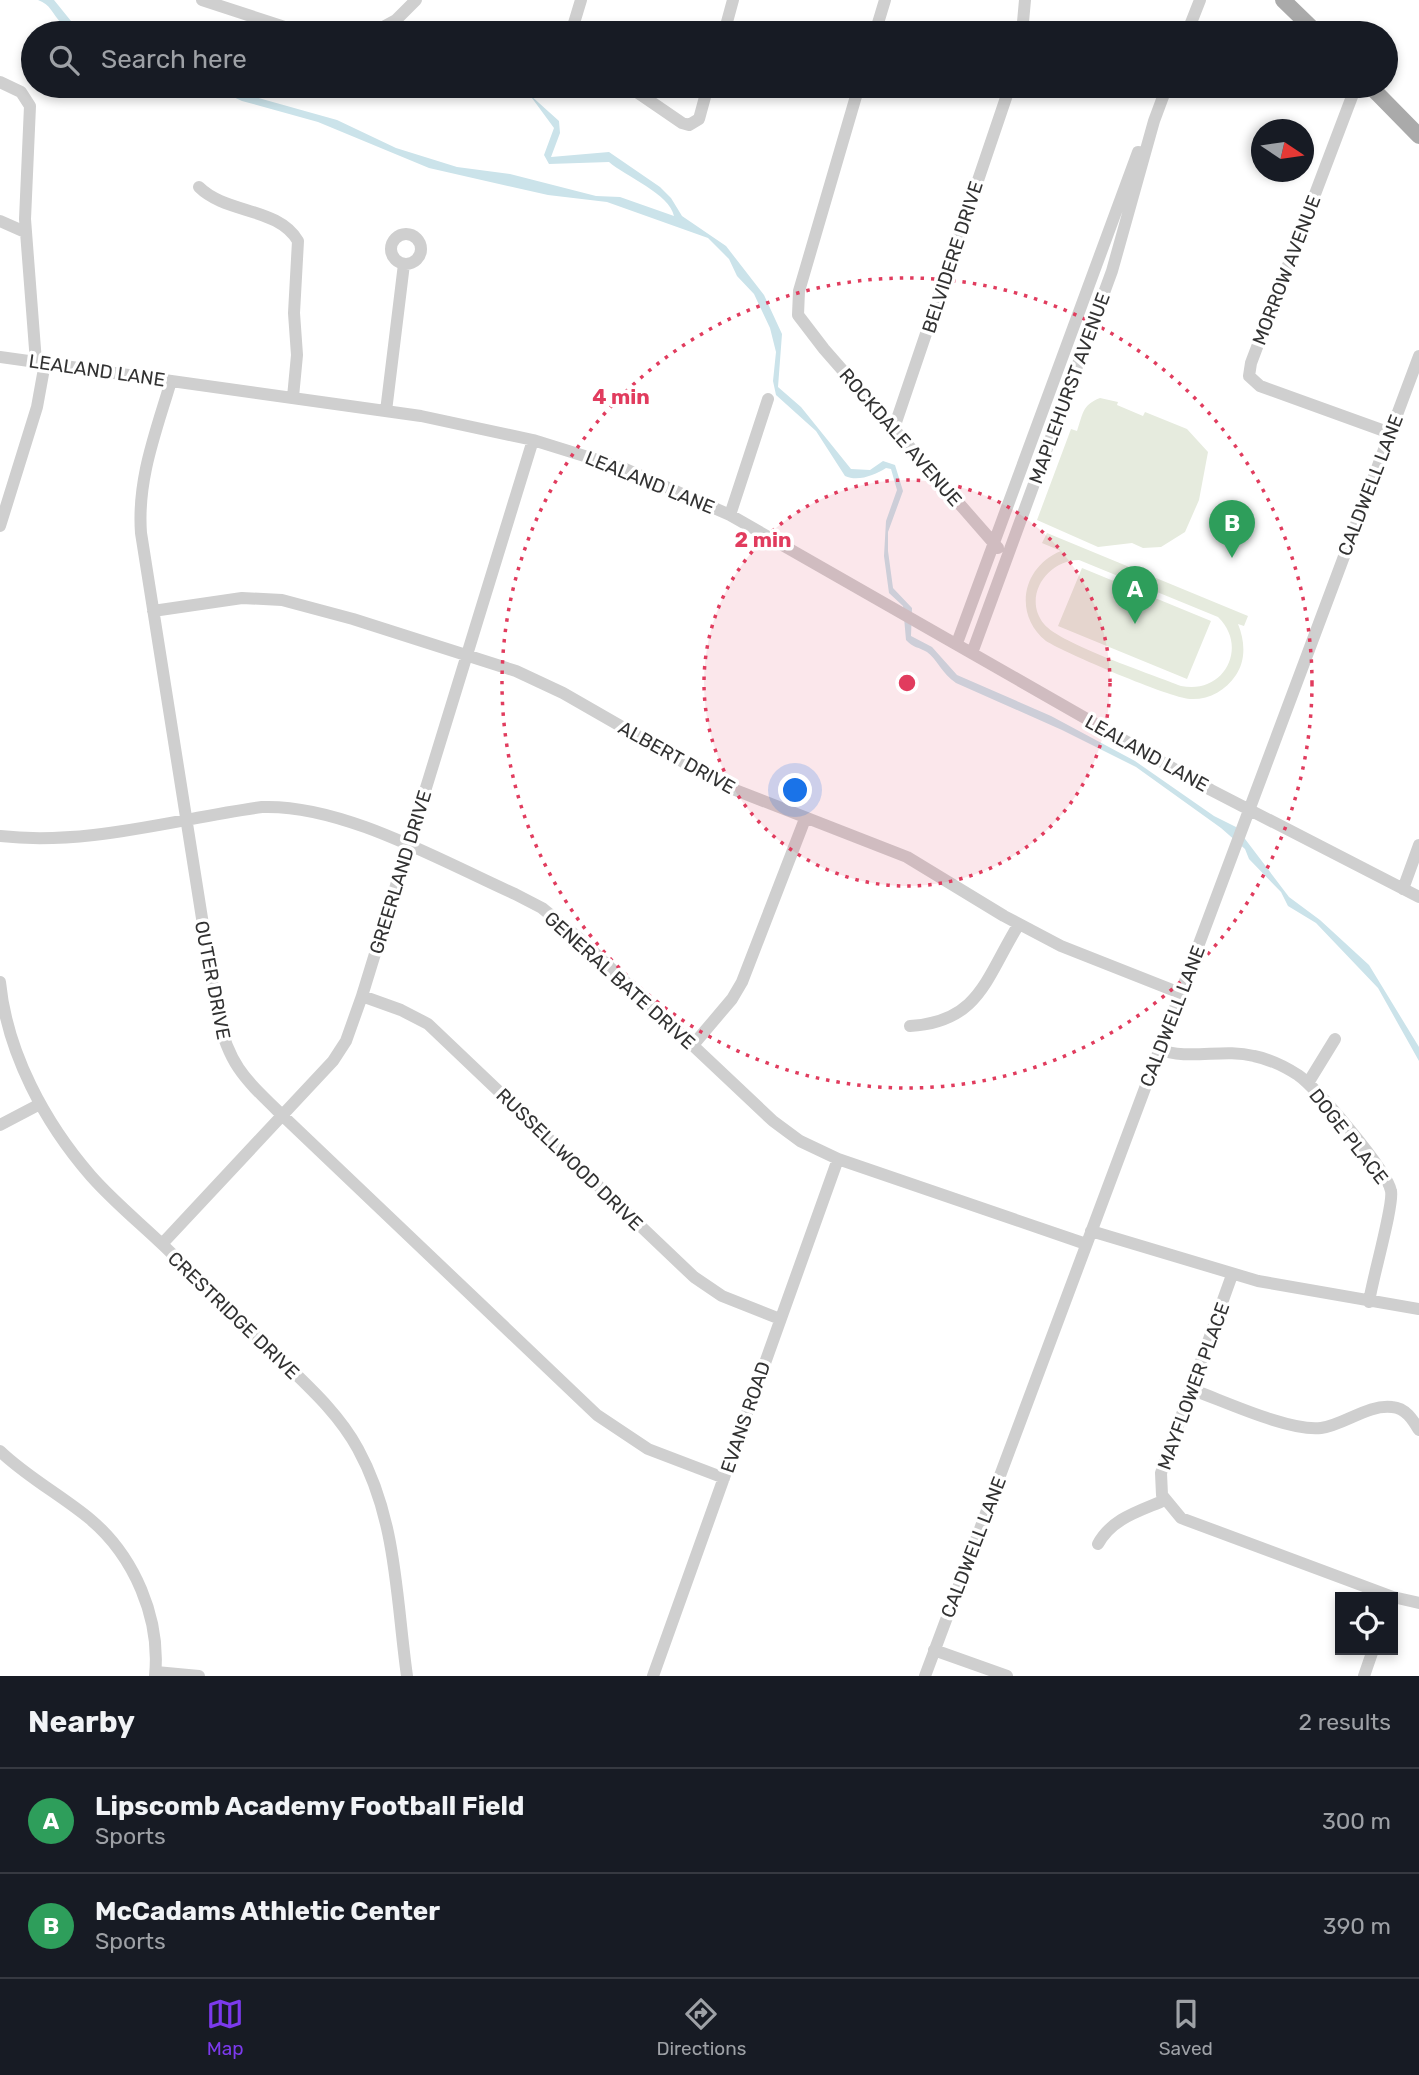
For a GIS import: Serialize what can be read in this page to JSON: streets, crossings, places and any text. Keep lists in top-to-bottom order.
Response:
{
  "streets": {
    "street": [
      "BELVIDERE DRIVE",
      "MORROW AVENUE",
      "LEALAND LANE",
      "MAPLEHURST AVENUE",
      "ROCKDALE AVENUE",
      "CALDWELL LANE",
      "ALBERT DRIVE",
      "GREERLAND DRIVE",
      "OUTER DRIVE",
      "GENERAL BATE DRIVE",
      "DOGE PLACE",
      "RUSSELLWOOD DRIVE",
      "CRESTRIDGE DRIVE",
      "MAYFLOWER PLACE",
      "EVANS ROAD"
    ]
  },
  "crossings": [
    ["BELVIDERE DRIVE", "ROCKDALE AVENUE"],
    ["MORROW AVENUE", "CALDWELL LANE"],
    ["LEALAND LANE", "MAPLEHURST AVENUE"],
    ["LEALAND LANE", "CALDWELL LANE"],
    ["LEALAND LANE", "GREERLAND DRIVE"],
    ["LEALAND LANE", "OUTER DRIVE"],
    ["MAPLEHURST AVENUE", "ROCKDALE AVENUE"],
    ["CALDWELL LANE", "ALBERT DRIVE"],
    ["CALDWELL LANE", "GENERAL BATE DRIVE"],
    ["CALDWELL LANE", "DOGE PLACE"],
    ["ALBERT DRIVE", "GREERLAND DRIVE"],
    ["ALBERT DRIVE", "OUTER DRIVE"],
    ["GREERLAND DRIVE", "OUTER DRIVE"],
    ["GREERLAND DRIVE", "GENERAL BATE DRIVE"],
    ["GREERLAND DRIVE", "RUSSELLWOOD DRIVE"],
    ["GREERLAND DRIVE", "CRESTRIDGE DRIVE"],
    ["OUTER DRIVE", "GENERAL BATE DRIVE"],
    ["OUTER DRIVE", "EVANS ROAD"],
    ["GENERAL BATE DRIVE", "EVANS ROAD"],
    ["RUSSELLWOOD DRIVE", "EVANS ROAD"]
  ],
  "north": "right",
  "page": {
    "search": "Search here",
    "pins": ["B", "A"],
    "heading": ["Nearby", "2 results"],
    "list": [
      {
        "mark": "A",
        "name": "Lipscomb Academy Football Field",
        "note": "Sports",
        "value": "300 m"
      },
      {
        "mark": "B",
        "name": "McCadams Athletic Center",
        "note": "Sports",
        "value": "390 m"
      }
    ],
    "nav": ["Map", "Directions", "Saved"]
  },
  "rings": ["4 min", "2 min"]
}
